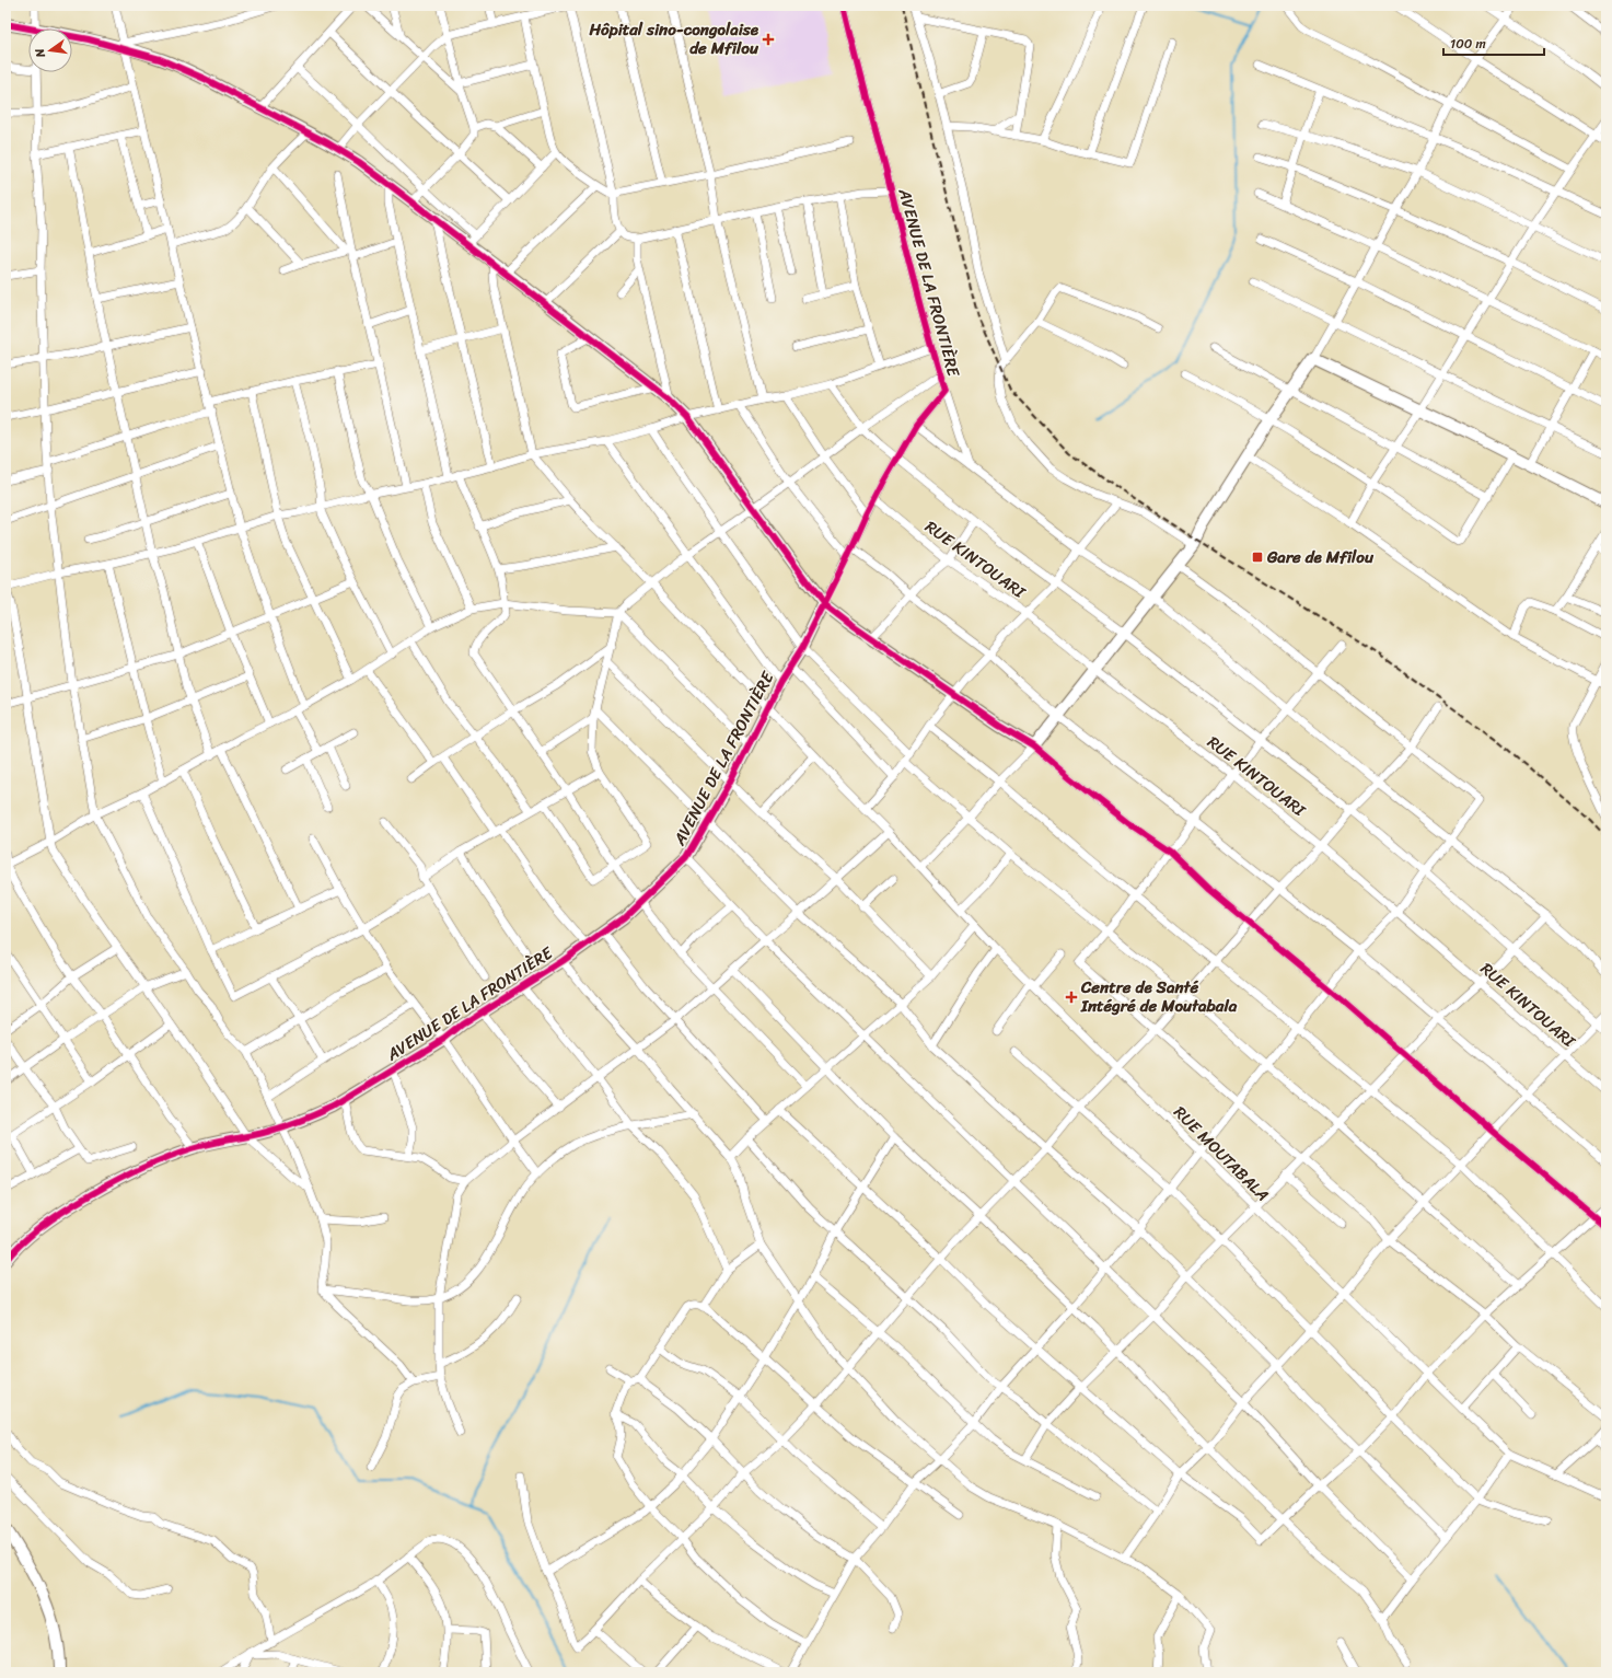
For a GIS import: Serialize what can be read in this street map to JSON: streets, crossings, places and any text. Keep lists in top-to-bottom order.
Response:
{
  "streets": {
    "street": ["AVENUE DE LA FRONTIÈRE", "RUE KINTOUARI", "RUE MOUTABALA"]
  },
  "crossings": [
    ["AVENUE DE LA FRONTIÈRE", "RUE KINTOUARI"],
    ["AVENUE DE LA FRONTIÈRE", "RUE MOUTABALA"]
  ],
  "places": {
    "health": ["Hôpital sino-congolaise de Mfilou", "Centre de Santé Intégré de Moutabala"],
    "transit": ["Gare de Mfilou"]
  },
  "scale_bar": "100 m",
  "north": "left"
}
